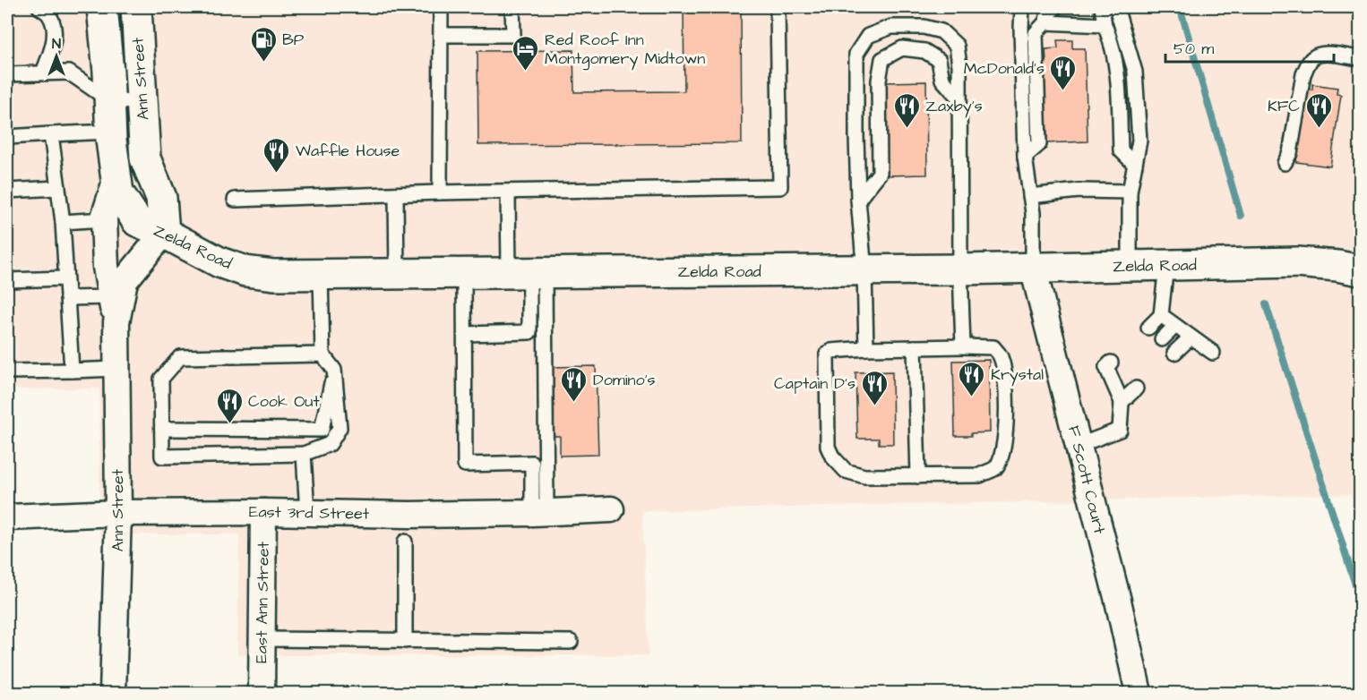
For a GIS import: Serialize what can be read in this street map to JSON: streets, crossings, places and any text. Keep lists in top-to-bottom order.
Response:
{
  "streets": {
    "main road": ["Ann Street", "Zelda Road"],
    "street": ["F Scott Court", "East 3rd Street", "East Ann Street"]
  },
  "crossings": [
    ["Ann Street", "Zelda Road"],
    ["Ann Street", "East 3rd Street"],
    ["Zelda Road", "F Scott Court"],
    ["East 3rd Street", "East Ann Street"]
  ],
  "places": {
    "fuel station": ["BP"],
    "hotel": ["Red Roof Inn Montgomery Midtown"],
    "restaurant": [
      "McDonald's",
      "Zaxby's",
      "KFC",
      "Waffle House",
      "Krystal",
      "Domino's",
      "Captain D's",
      "Cook Out"
    ]
  },
  "scale_bar": "50 m",
  "north": "top"
}
